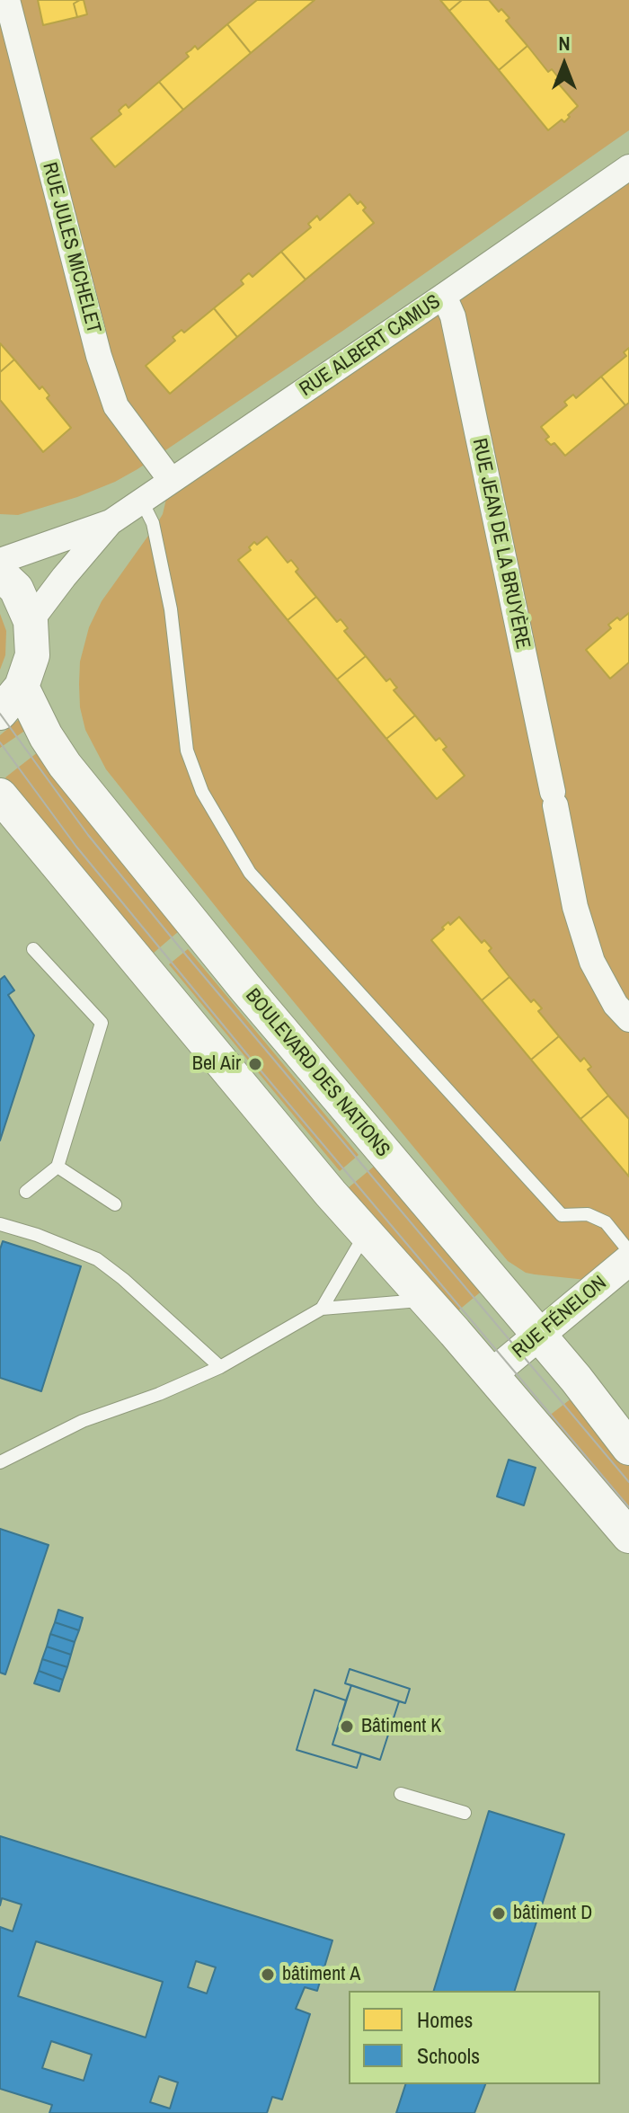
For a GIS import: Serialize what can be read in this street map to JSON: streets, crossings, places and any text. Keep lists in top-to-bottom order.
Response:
{
  "streets": {
    "main road": ["BOULEVARD DES NATIONS"],
    "street": [
      "RUE JULES MICHELET",
      "RUE ALBERT CAMUS",
      "RUE JEAN DE LA BRUYÈRE",
      "RUE FÉNELON"
    ]
  },
  "crossings": [
    ["RUE JULES MICHELET", "RUE ALBERT CAMUS"],
    ["RUE ALBERT CAMUS", "RUE JEAN DE LA BRUYÈRE"],
    ["BOULEVARD DES NATIONS", "RUE FÉNELON"]
  ],
  "places": [
    "Bel Air",
    "Bâtiment K",
    "bâtiment D",
    "bâtiment A"
  ],
  "legend": ["Homes", "Schools"],
  "north": "top"
}
